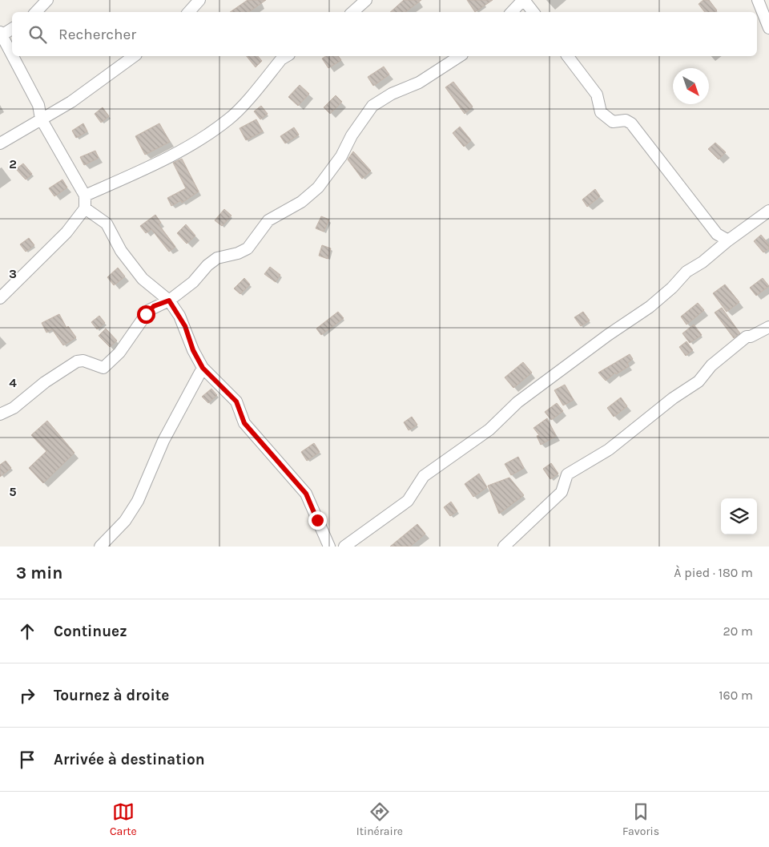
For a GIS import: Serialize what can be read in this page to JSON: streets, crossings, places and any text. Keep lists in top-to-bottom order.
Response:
{
  "north": "bottom right",
  "page": {
    "search": "Rechercher",
    "heading": ["3 min", "À pied · 180 m"],
    "list": [
      ["Continuez", "20 m"],
      ["Tournez à droite", "160 m"],
      "Arrivée à destination"
    ],
    "nav": ["Carte", "Itinéraire", "Favoris"]
  },
  "grid": {
    "rows": [
      "2",
      "3",
      "4",
      "5"
    ]
  }
}
